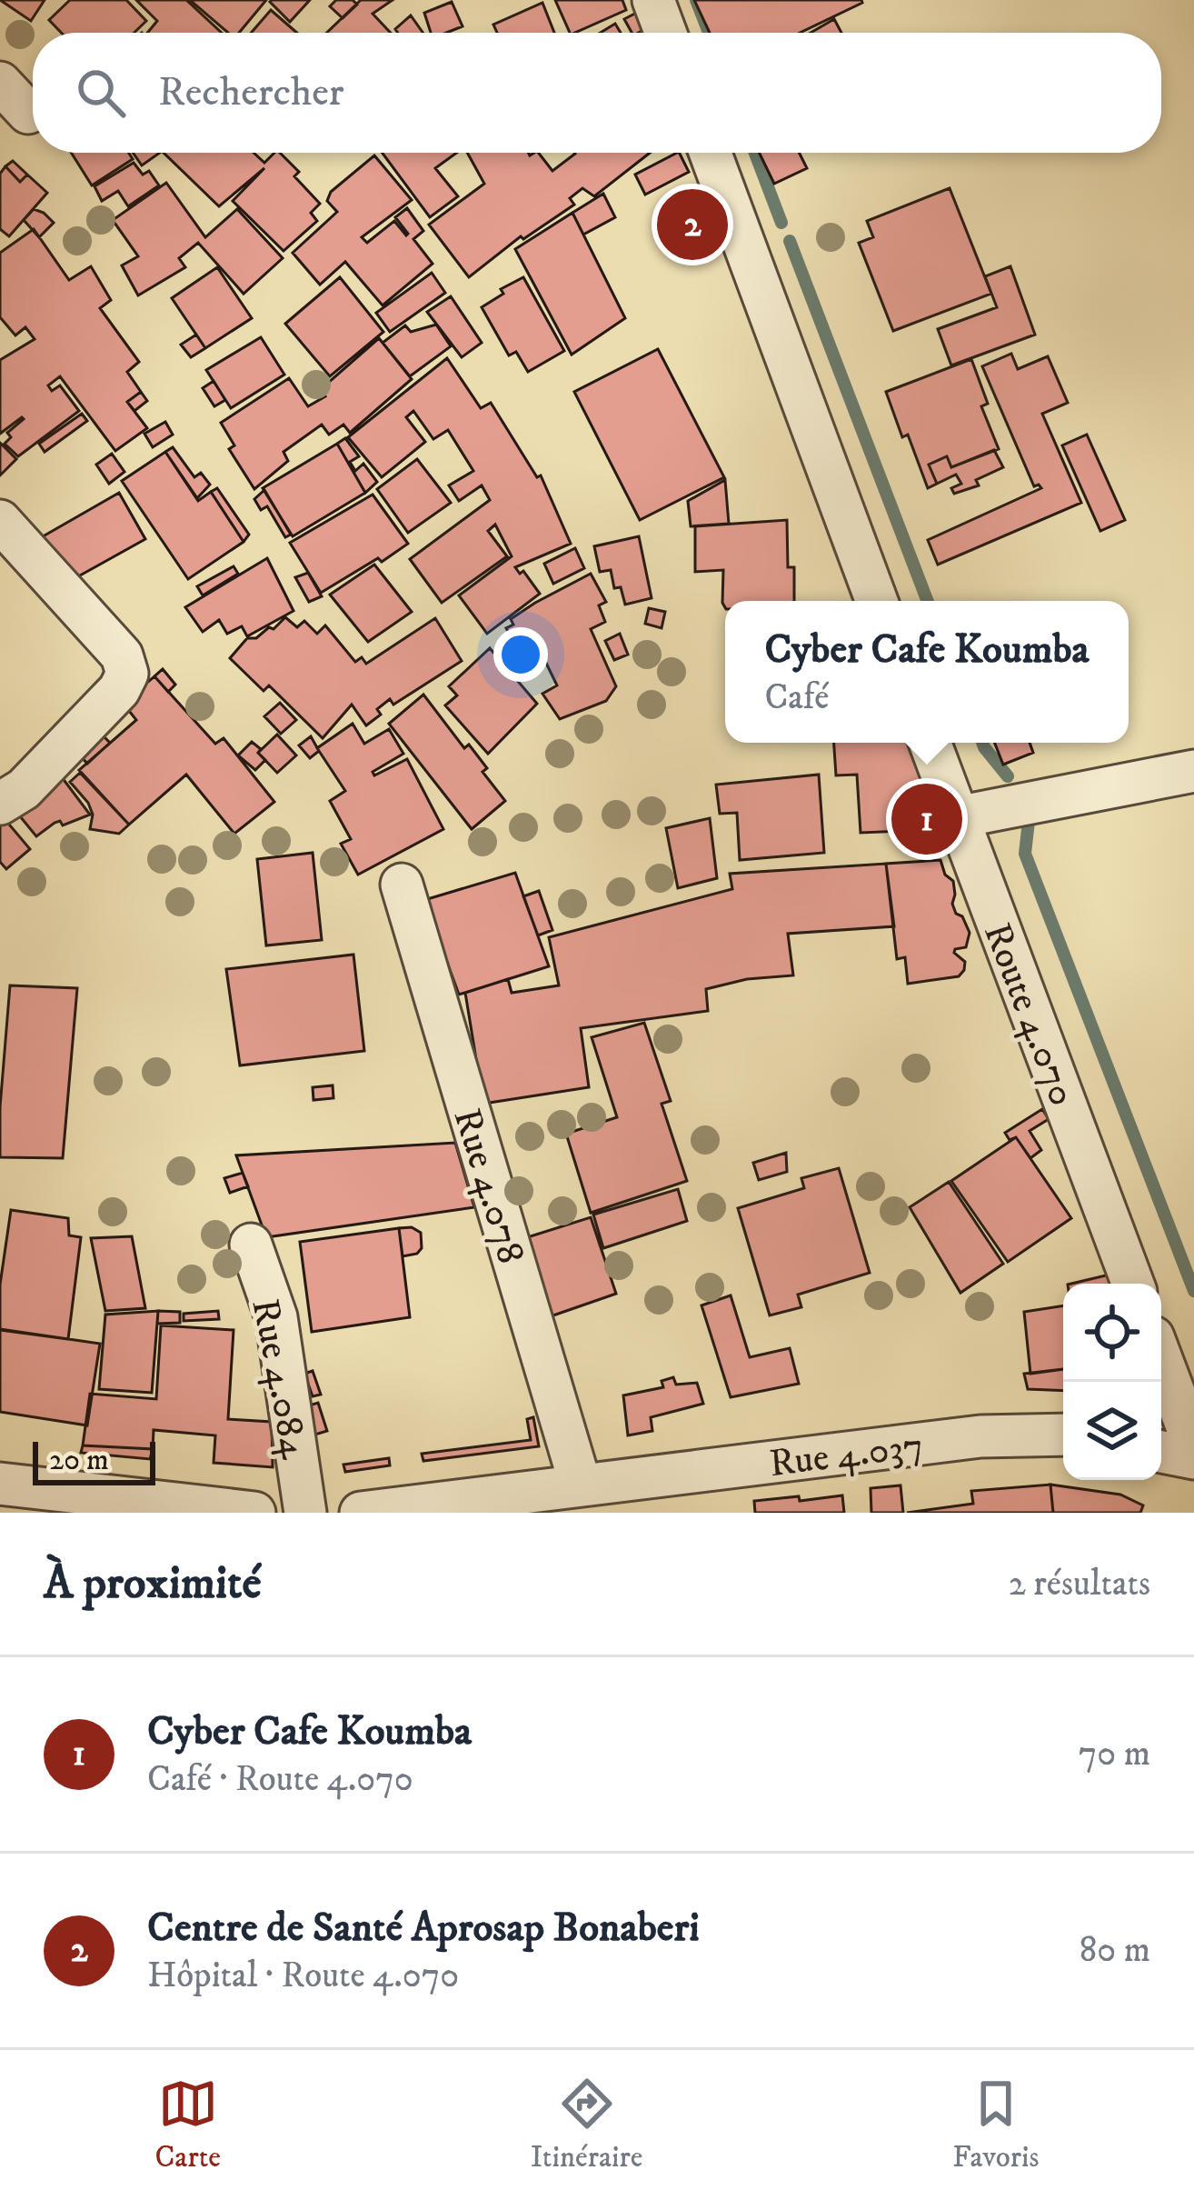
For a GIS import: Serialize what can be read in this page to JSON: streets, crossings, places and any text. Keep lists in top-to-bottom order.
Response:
{
  "streets": {
    "street": [
      "Route 4.070",
      "Rue 4.078",
      "Rue 4.084",
      "Rue 4.037"
    ]
  },
  "crossings": [
    ["Rue 4.078", "Rue 4.037"]
  ],
  "scale_bar": "20 m",
  "page": {
    "search": "Rechercher",
    "pins": ["2", "1"],
    "popup": ["Cyber Cafe Koumba", "Café"],
    "scale": "20 m",
    "heading": ["À proximité", "2 résultats"],
    "list": [
      {
        "mark": "1",
        "name": "Cyber Cafe Koumba",
        "note": "Café · Route 4.070",
        "value": "70 m"
      },
      {
        "mark": "2",
        "name": "Centre de Santé Aprosap Bonaberi",
        "note": "Hôpital · Route 4.070",
        "value": "80 m"
      }
    ],
    "nav": ["Carte", "Itinéraire", "Favoris"]
  }
}
